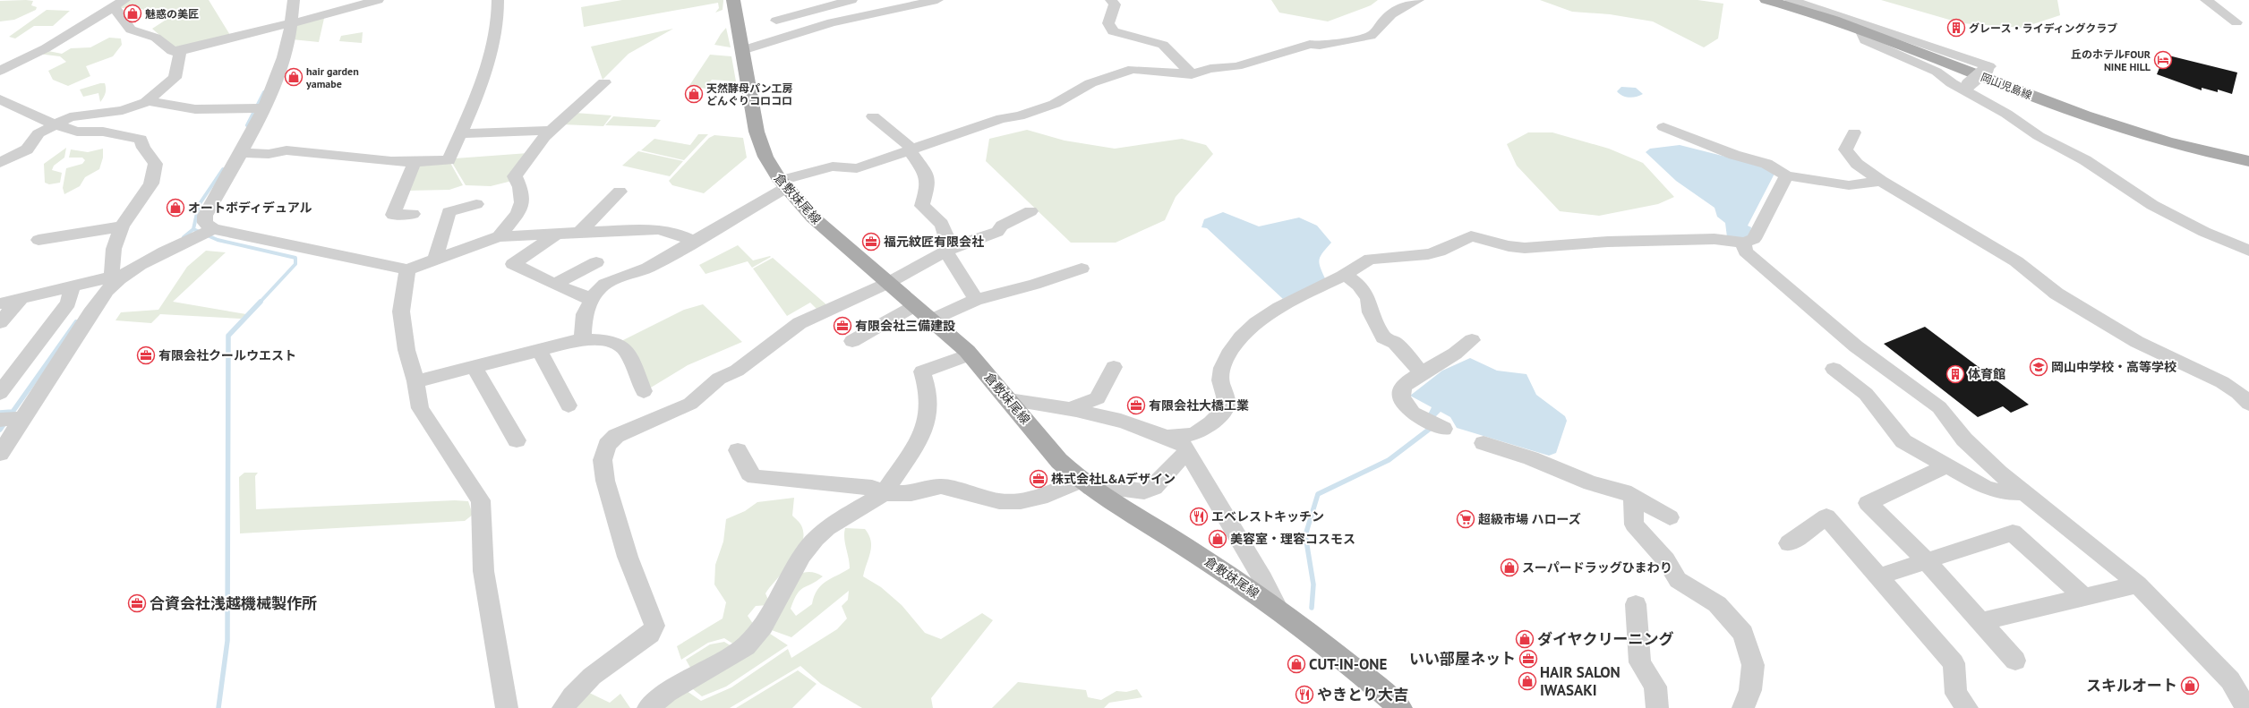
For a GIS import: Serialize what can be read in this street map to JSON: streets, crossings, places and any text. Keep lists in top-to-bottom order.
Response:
{
  "streets": {
    "main road": ["岡山児島線", "倉敷妹尾線"]
  },
  "places": {
    "shop": [
      "魅惑の美匠",
      "hair garden yamabe",
      "天然酵母パン工房 どんぐりコロコロ",
      "オートボディデュアル",
      "美容室・理容コスモス",
      "スーパードラッグひまわり",
      "ダイヤクリーニング",
      "CUT-IN-ONE",
      "HAIR SALON IWASAKI",
      "スキルオート"
    ],
    "building": ["グレース・ライディングクラブ", "体育館"],
    "hotel": ["丘のホテルFOUR NINE HILL"],
    "office": [
      "福元紋匠有限会社",
      "有限会社三備建設",
      "有限会社クールウエスト",
      "有限会社大橋工業",
      "株式会社L&Aデザイン",
      "合資会社浅越機械製作所",
      "いい部屋ネット"
    ],
    "school or university": ["岡山中学校・高等学校"],
    "restaurant": ["エベレストキッチン", "やきとり大吉"],
    "supermarket": ["超級市場 ハローズ"]
  }
}
